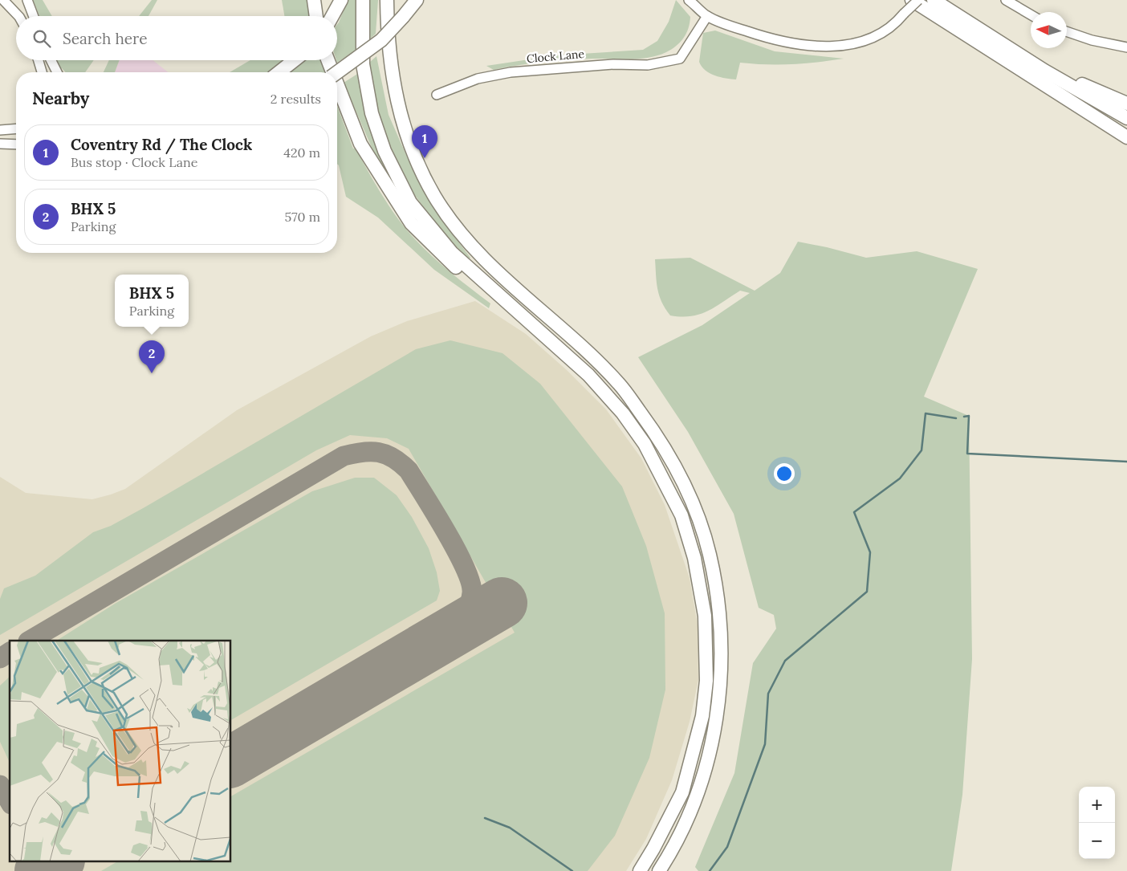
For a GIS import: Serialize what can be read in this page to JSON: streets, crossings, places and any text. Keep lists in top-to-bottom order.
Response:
{
  "streets": {
    "street": ["Clock Lane"]
  },
  "north": "left",
  "page": {
    "search": "Search here",
    "heading": ["Nearby", "2 results"],
    "list": [
      {
        "mark": "1",
        "name": "Coventry Rd / The Clock",
        "note": "Bus stop · Clock Lane",
        "value": "420 m"
      },
      {
        "mark": "2",
        "name": "BHX 5",
        "note": "Parking",
        "value": "570 m"
      }
    ],
    "pins": ["1", "2"],
    "popup": ["BHX 5", "Parking"],
    "map_buttons": ["+", "−"]
  }
}
